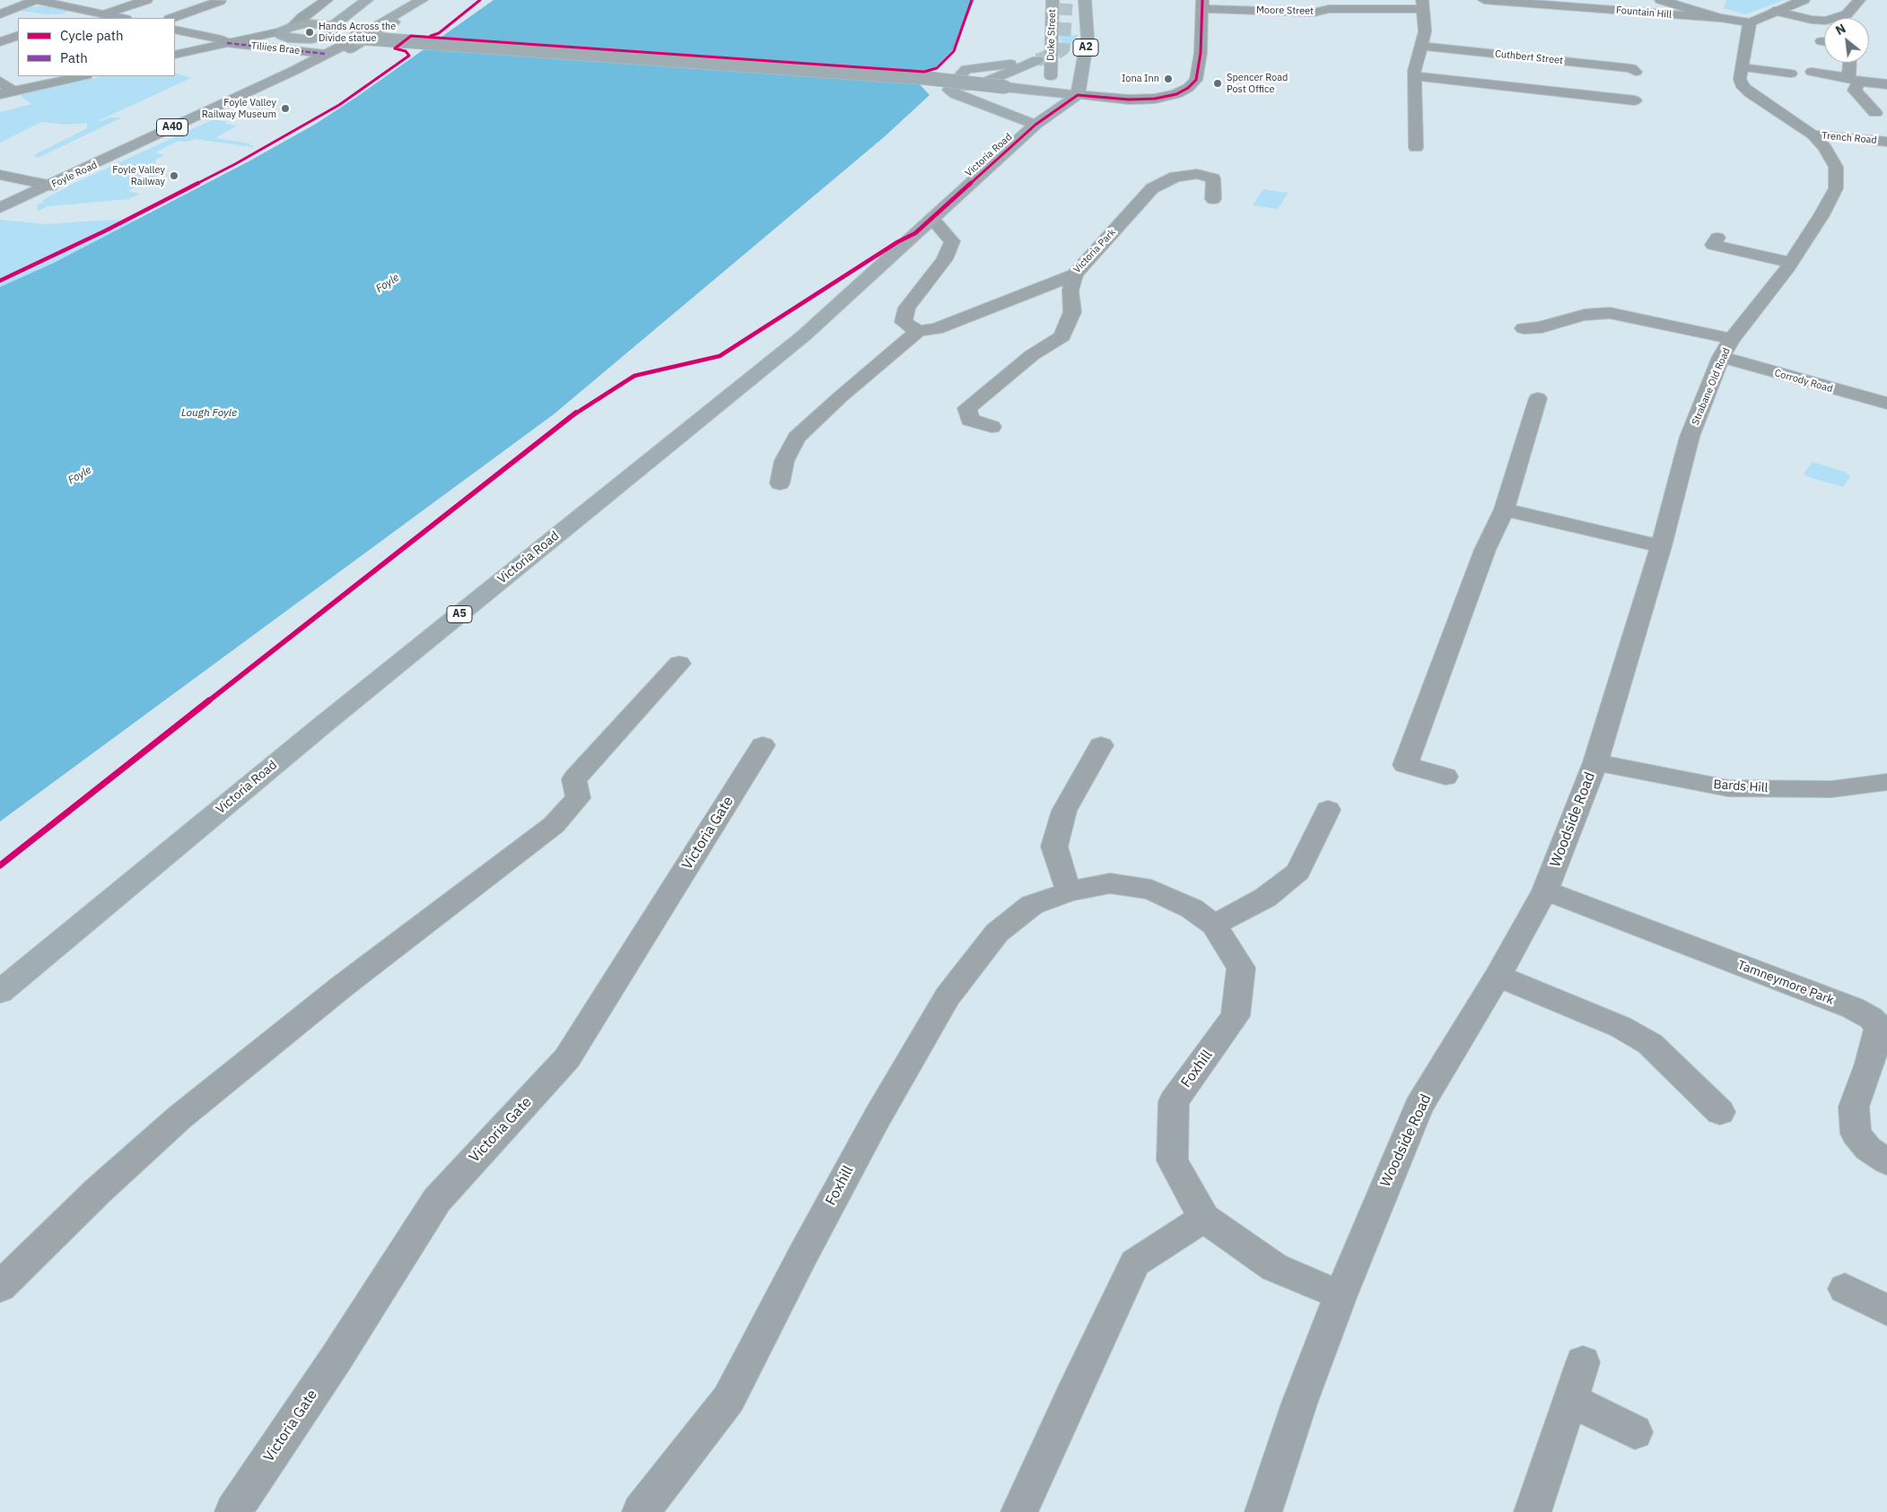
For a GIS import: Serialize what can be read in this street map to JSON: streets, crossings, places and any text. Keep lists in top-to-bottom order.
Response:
{
  "streets": {
    "highway": [
      "Duke Street",
      "A2",
      "Victoria Road",
      "Foyle Road",
      "A5"
    ],
    "main road": ["A40"],
    "street": [
      "Moore Street",
      "Fountain Hill",
      "Tiliies Brae",
      "Cuthbert Street",
      "Trench Road",
      "Victoria Park",
      "Corrody Road",
      "Strabane Old Road",
      "Bards Hill",
      "Woodside Road",
      "Victoria Gate",
      "Tamneymore Park",
      "Foxhill"
    ]
  },
  "crossings": [
    ["Fountain Hill", "Strabane Old Road"],
    ["Duke Street", "Victoria Road"],
    ["A2", "Victoria Road"],
    ["Tiliies Brae", "Foyle Road"],
    ["Trench Road", "Strabane Old Road"],
    ["Corrody Road", "Strabane Old Road"],
    ["Strabane Old Road", "Bards Hill"],
    ["Strabane Old Road", "Woodside Road"],
    ["Bards Hill", "Woodside Road"],
    ["Woodside Road", "Tamneymore Park"],
    ["Woodside Road", "Foxhill"]
  ],
  "water": ["Foyle", "Lough Foyle"],
  "places": [
    "Hands Across the Divide statue",
    "Iona Inn",
    "Spencer Road Post Office",
    "Foyle Valley Railway Museum",
    "Foyle Valley Railway"
  ],
  "legend": ["Cycle path", "Path"],
  "north": "top left"
}
